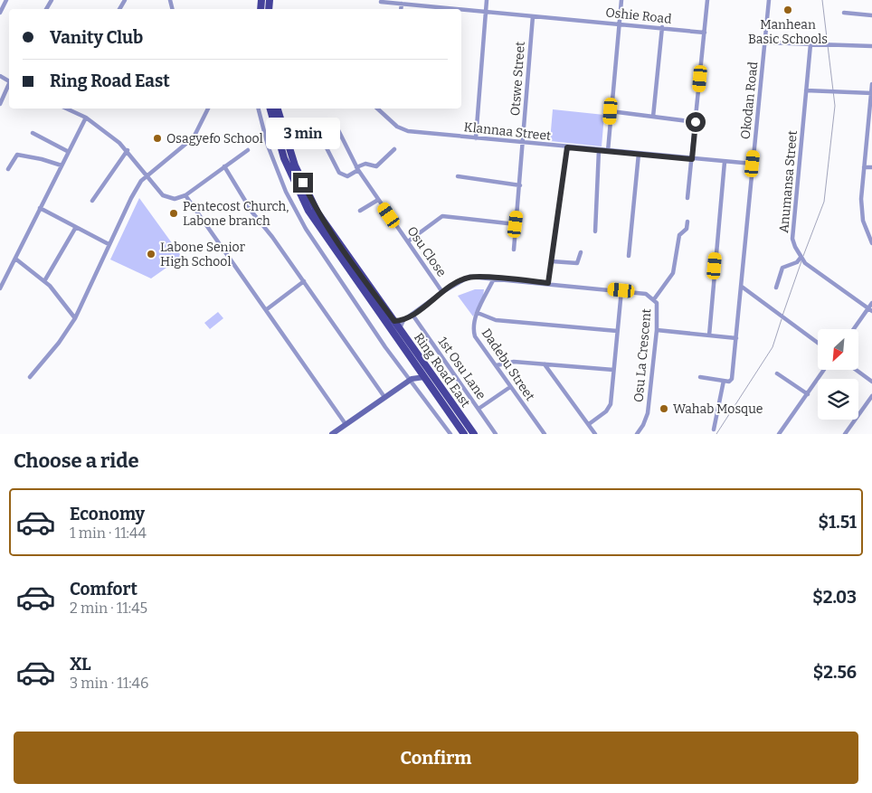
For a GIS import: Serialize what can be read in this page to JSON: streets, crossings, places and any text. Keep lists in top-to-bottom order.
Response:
{
  "streets": {
    "main road": ["Ring Road East"],
    "street": [
      "Oshie Road",
      "Otswe Street",
      "Okodan Road",
      "Klannaa Street",
      "Anumansa Street",
      "Osu Close",
      "Osu La Crescent",
      "Dadebu Street",
      "1st Osu Lane"
    ]
  },
  "crossings": [
    ["Oshie Road", "Otswe Street"],
    ["Otswe Street", "Klannaa Street"],
    ["Okodan Road", "Klannaa Street"],
    ["Osu Close", "Osu La Crescent"],
    ["Osu La Crescent", "Dadebu Street"],
    ["Osu La Crescent", "1st Osu Lane"],
    ["Osu La Crescent", "Ring Road East"]
  ],
  "places": [
    "Manhean Basic Schools",
    "Osagyefo School",
    "Pentecost Church, Labone branch",
    "Labone Senior High School",
    "Wahab Mosque"
  ],
  "north": "bottom left",
  "page": {
    "banner": ["Vanity Club", "Ring Road East"],
    "bubble": "3 min",
    "heading": "Choose a ride",
    "list": [
      {
        "name": "Economy",
        "note": "1 min · 11:44",
        "value": "$1.51"
      },
      {
        "name": "Comfort",
        "note": "2 min · 11:45",
        "value": "$2.03"
      },
      {
        "name": "XL",
        "note": "3 min · 11:46",
        "value": "$2.56"
      }
    ],
    "buttons": "Confirm"
  }
}
